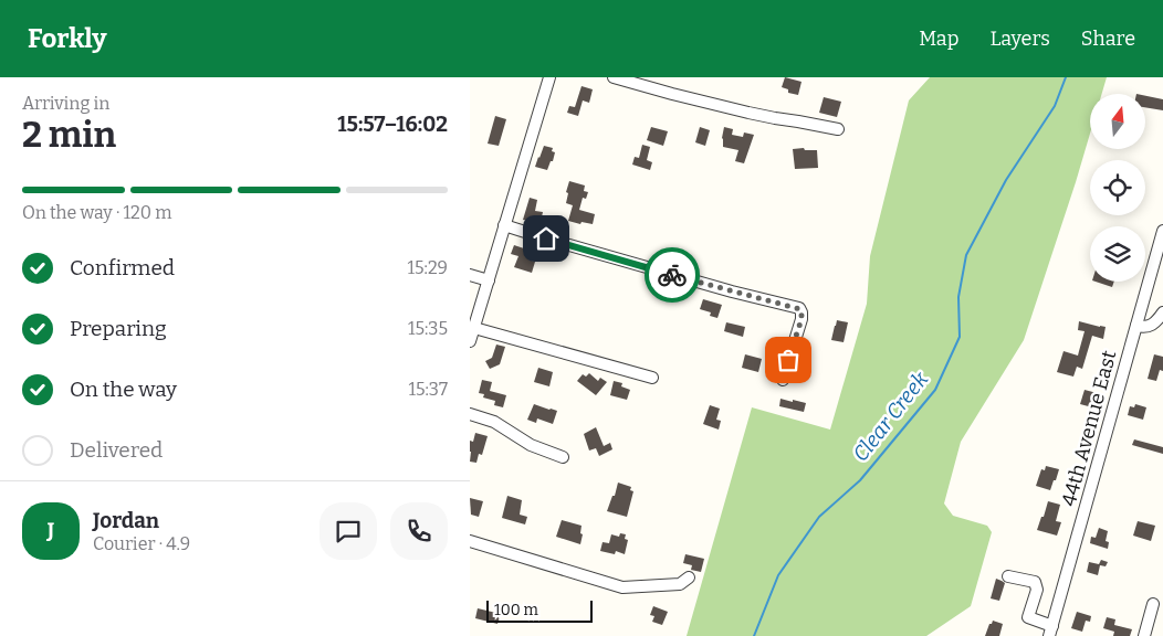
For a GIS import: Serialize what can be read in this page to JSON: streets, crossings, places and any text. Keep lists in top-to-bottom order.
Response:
{
  "streets": {
    "street": ["44th Avenue East"]
  },
  "water": ["Clear Creek"],
  "scale_bar": "100 m",
  "north": "top",
  "page": {
    "header": "Forkly",
    "nav": ["Map", "Layers", "Share"],
    "heading": ["2 min", "Arriving in", "15:57–16:02"],
    "panel": ["Jordan", "Courier · 4.9"],
    "bar": "On the way · 120 m",
    "list": [
      ["Confirmed", "15:29"],
      ["Preparing", "15:35"],
      ["On the way", "15:37"],
      "Delivered"
    ],
    "round": "J",
    "scale": "100 m"
  }
}
